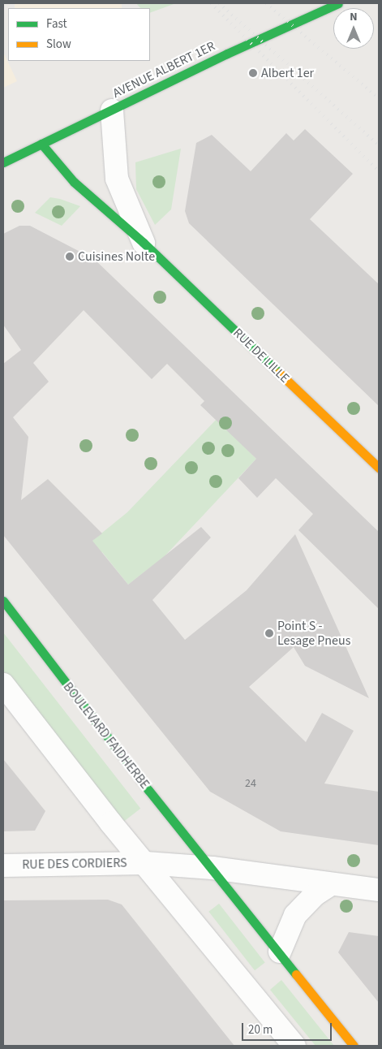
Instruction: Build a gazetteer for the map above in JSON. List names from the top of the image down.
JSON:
{
  "streets": {
    "street": [
      "AVENUE ALBERT 1ER",
      "RUE DE LILLE",
      "BOULEVARD FAIDHERBE",
      "RUE DES CORDIERS"
    ]
  },
  "crossings": [
    ["AVENUE ALBERT 1ER", "RUE DE LILLE"]
  ],
  "places": ["Albert 1er", "Cuisines Nolte", "Point S - Lesage Pneus"],
  "house_numbers": ["24"],
  "legend": ["Fast", "Slow"],
  "scale_bar": "20 m",
  "north": "top"
}
